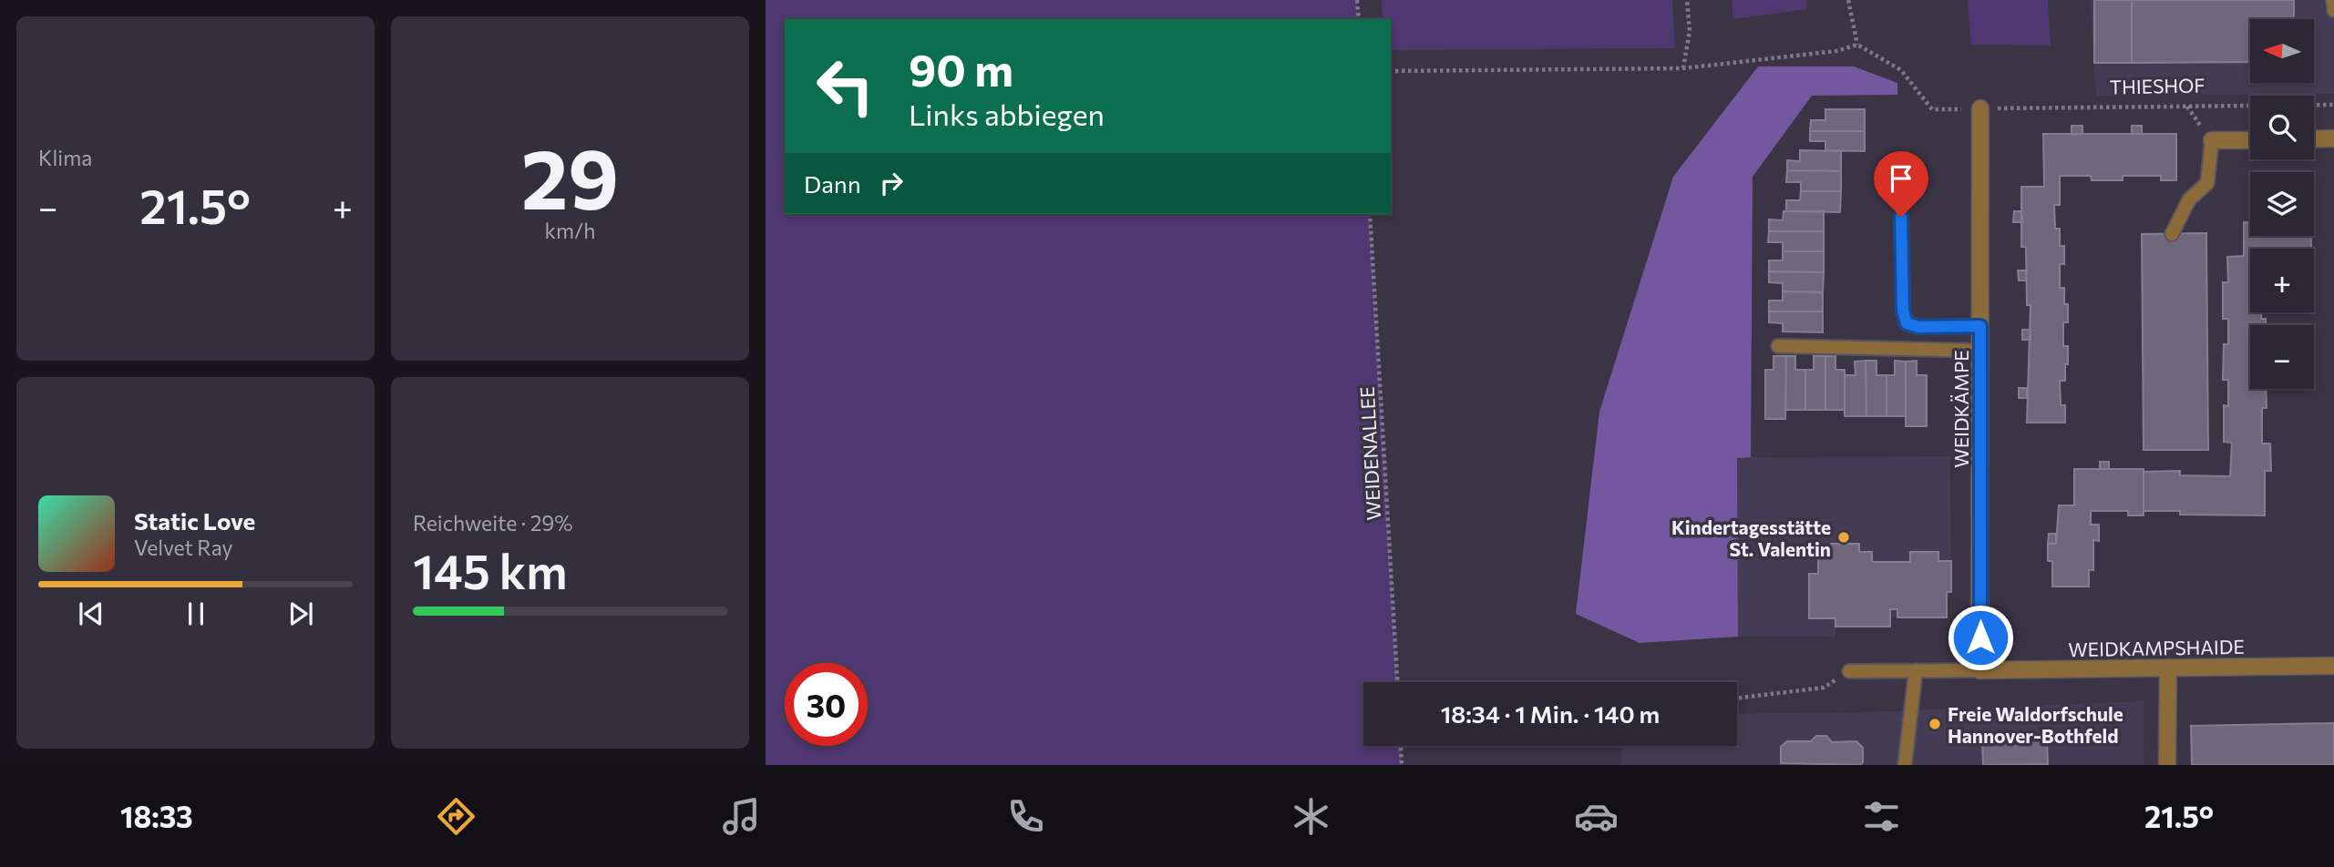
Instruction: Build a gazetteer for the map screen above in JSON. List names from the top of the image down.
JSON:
{
  "streets": {
    "street": ["WEIDKÄMPE", "WEIDKAMPSHAIDE"],
    "path": ["THIESHOF", "WEIDENALLEE"]
  },
  "crossings": [
    ["THIESHOF", "WEIDKÄMPE"],
    ["WEIDKÄMPE", "WEIDKAMPSHAIDE"]
  ],
  "places": ["Kindertagesstätte St. Valentin", "Freie Waldorfschule Hannover-Bothfeld"],
  "north": "left",
  "page": {
    "tile": [
      "Klima",
      ["29", "km/h"],
      ["Reichweite · 29%", "145 km"]
    ],
    "map_buttons": ["+", "−"],
    "turn": ["90 m", "Links abbiegen"],
    "then": "Dann",
    "heat": ["−", "21.5°", "+"],
    "song": ["Static Love", "Velvet Ray"],
    "limit": "30",
    "trip": "18:34 · 1 Min. · 140 m",
    "tabs": ["18:33", "21.5°"]
  }
}
